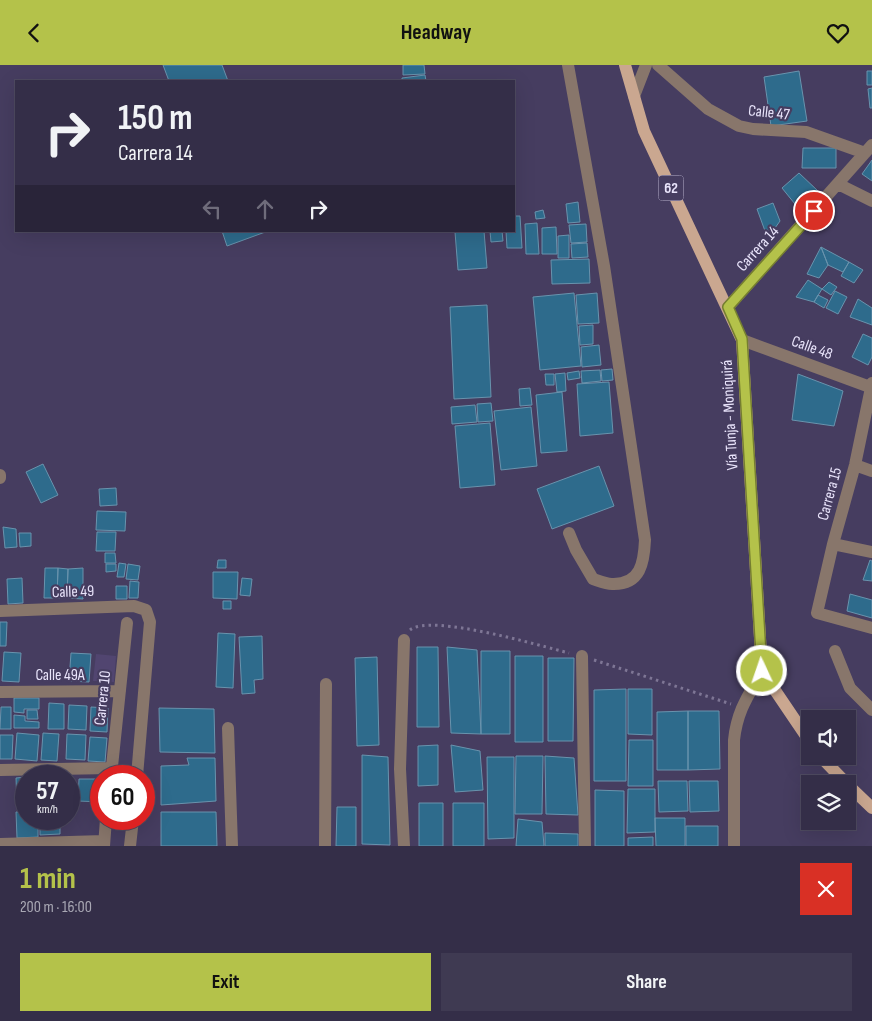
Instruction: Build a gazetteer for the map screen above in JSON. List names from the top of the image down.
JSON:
{
  "streets": {
    "main road": ["62", "Vía Tunja - Moniquirá"],
    "street": [
      "Calle 47",
      "Carrera 14",
      "Calle 48",
      "Carrera 15",
      "Calle 49",
      "Calle 49A",
      "Carrera 10"
    ]
  },
  "crossings": [
    ["Calle 47", "Carrera 14"],
    ["Carrera 14", "Vía Tunja - Moniquirá"],
    ["Calle 48", "Vía Tunja - Moniquirá"],
    ["Calle 48", "Carrera 15"],
    ["Calle 49A", "Carrera 10"]
  ],
  "page": {
    "header": "Headway",
    "turn": ["150 m", "Carrera 14"],
    "speed": "57 km/h",
    "limit": "60",
    "heading": ["1 min", "200 m · 16:00"],
    "buttons": ["Exit", "Share"]
  }
}
